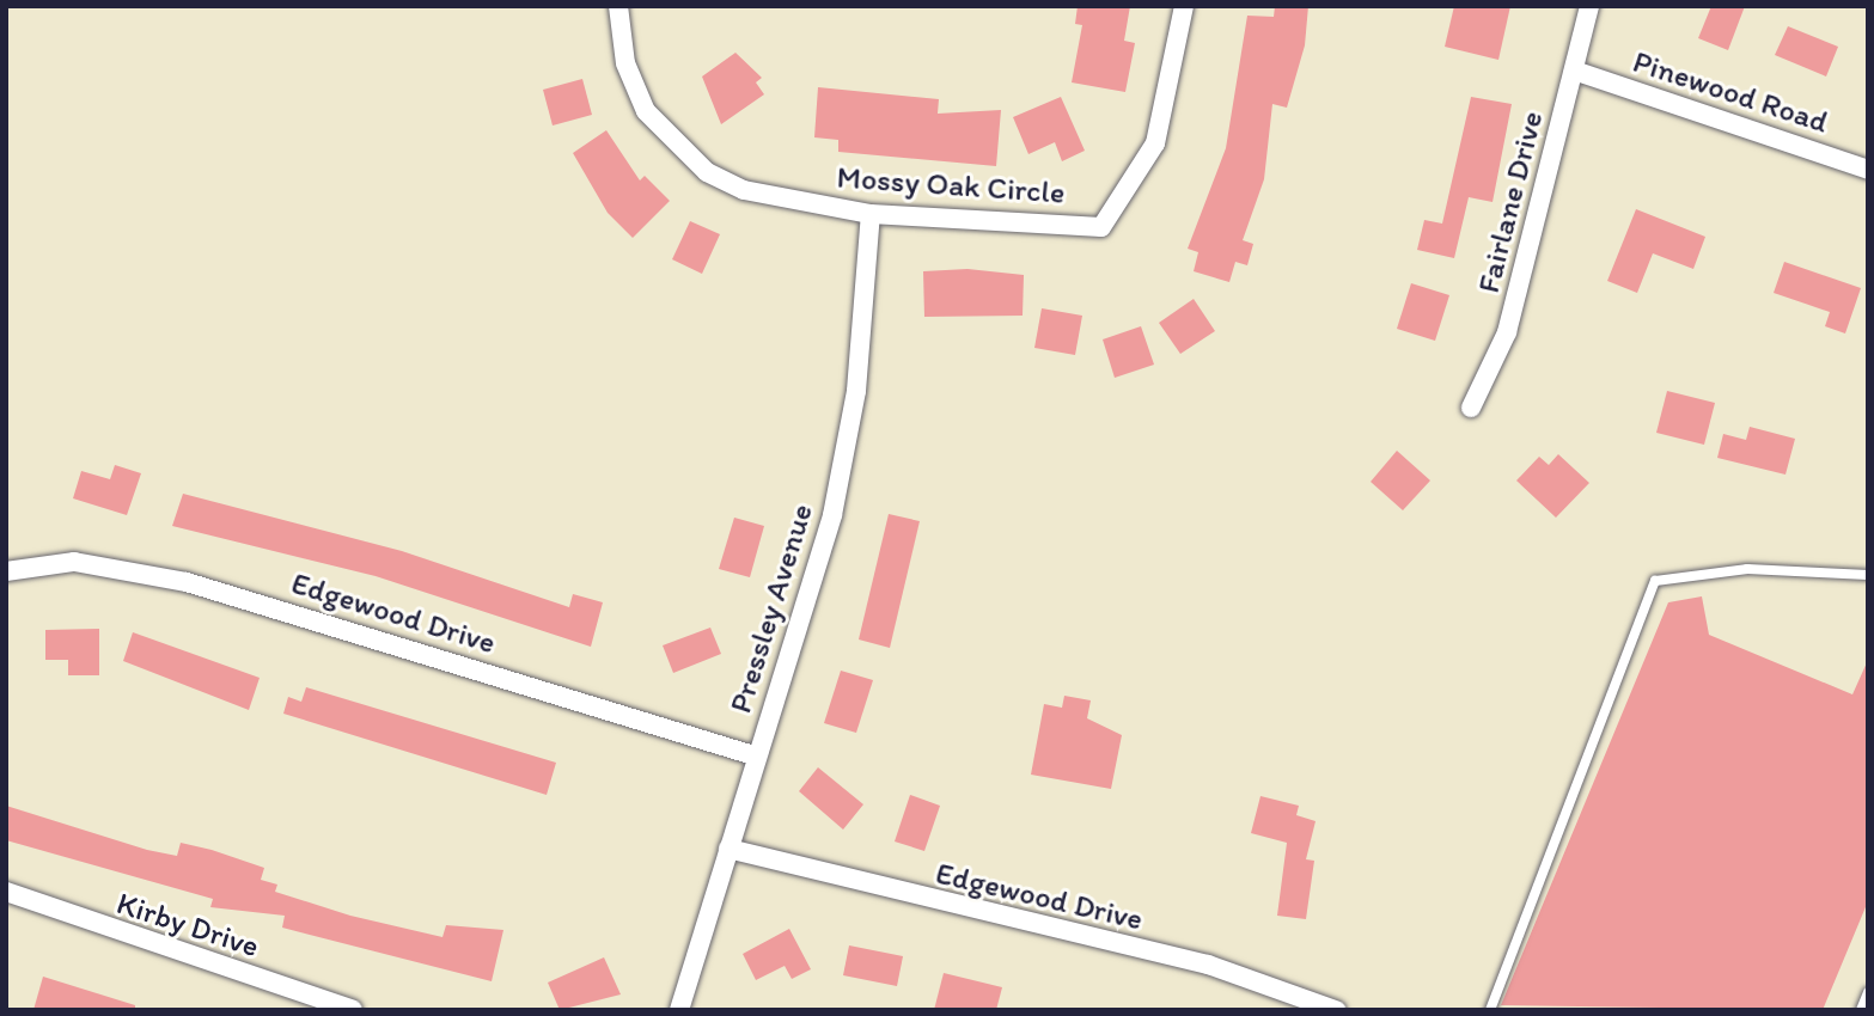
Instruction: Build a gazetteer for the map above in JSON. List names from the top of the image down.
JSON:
{
  "streets": {
    "street": [
      "Pinewood Road",
      "Mossy Oak Circle",
      "Fairlane Drive",
      "Pressley Avenue",
      "Edgewood Drive",
      "Kirby Drive"
    ]
  },
  "crossings": [
    ["Pinewood Road", "Fairlane Drive"],
    ["Mossy Oak Circle", "Pressley Avenue"],
    ["Pressley Avenue", "Edgewood Drive"]
  ]
}
